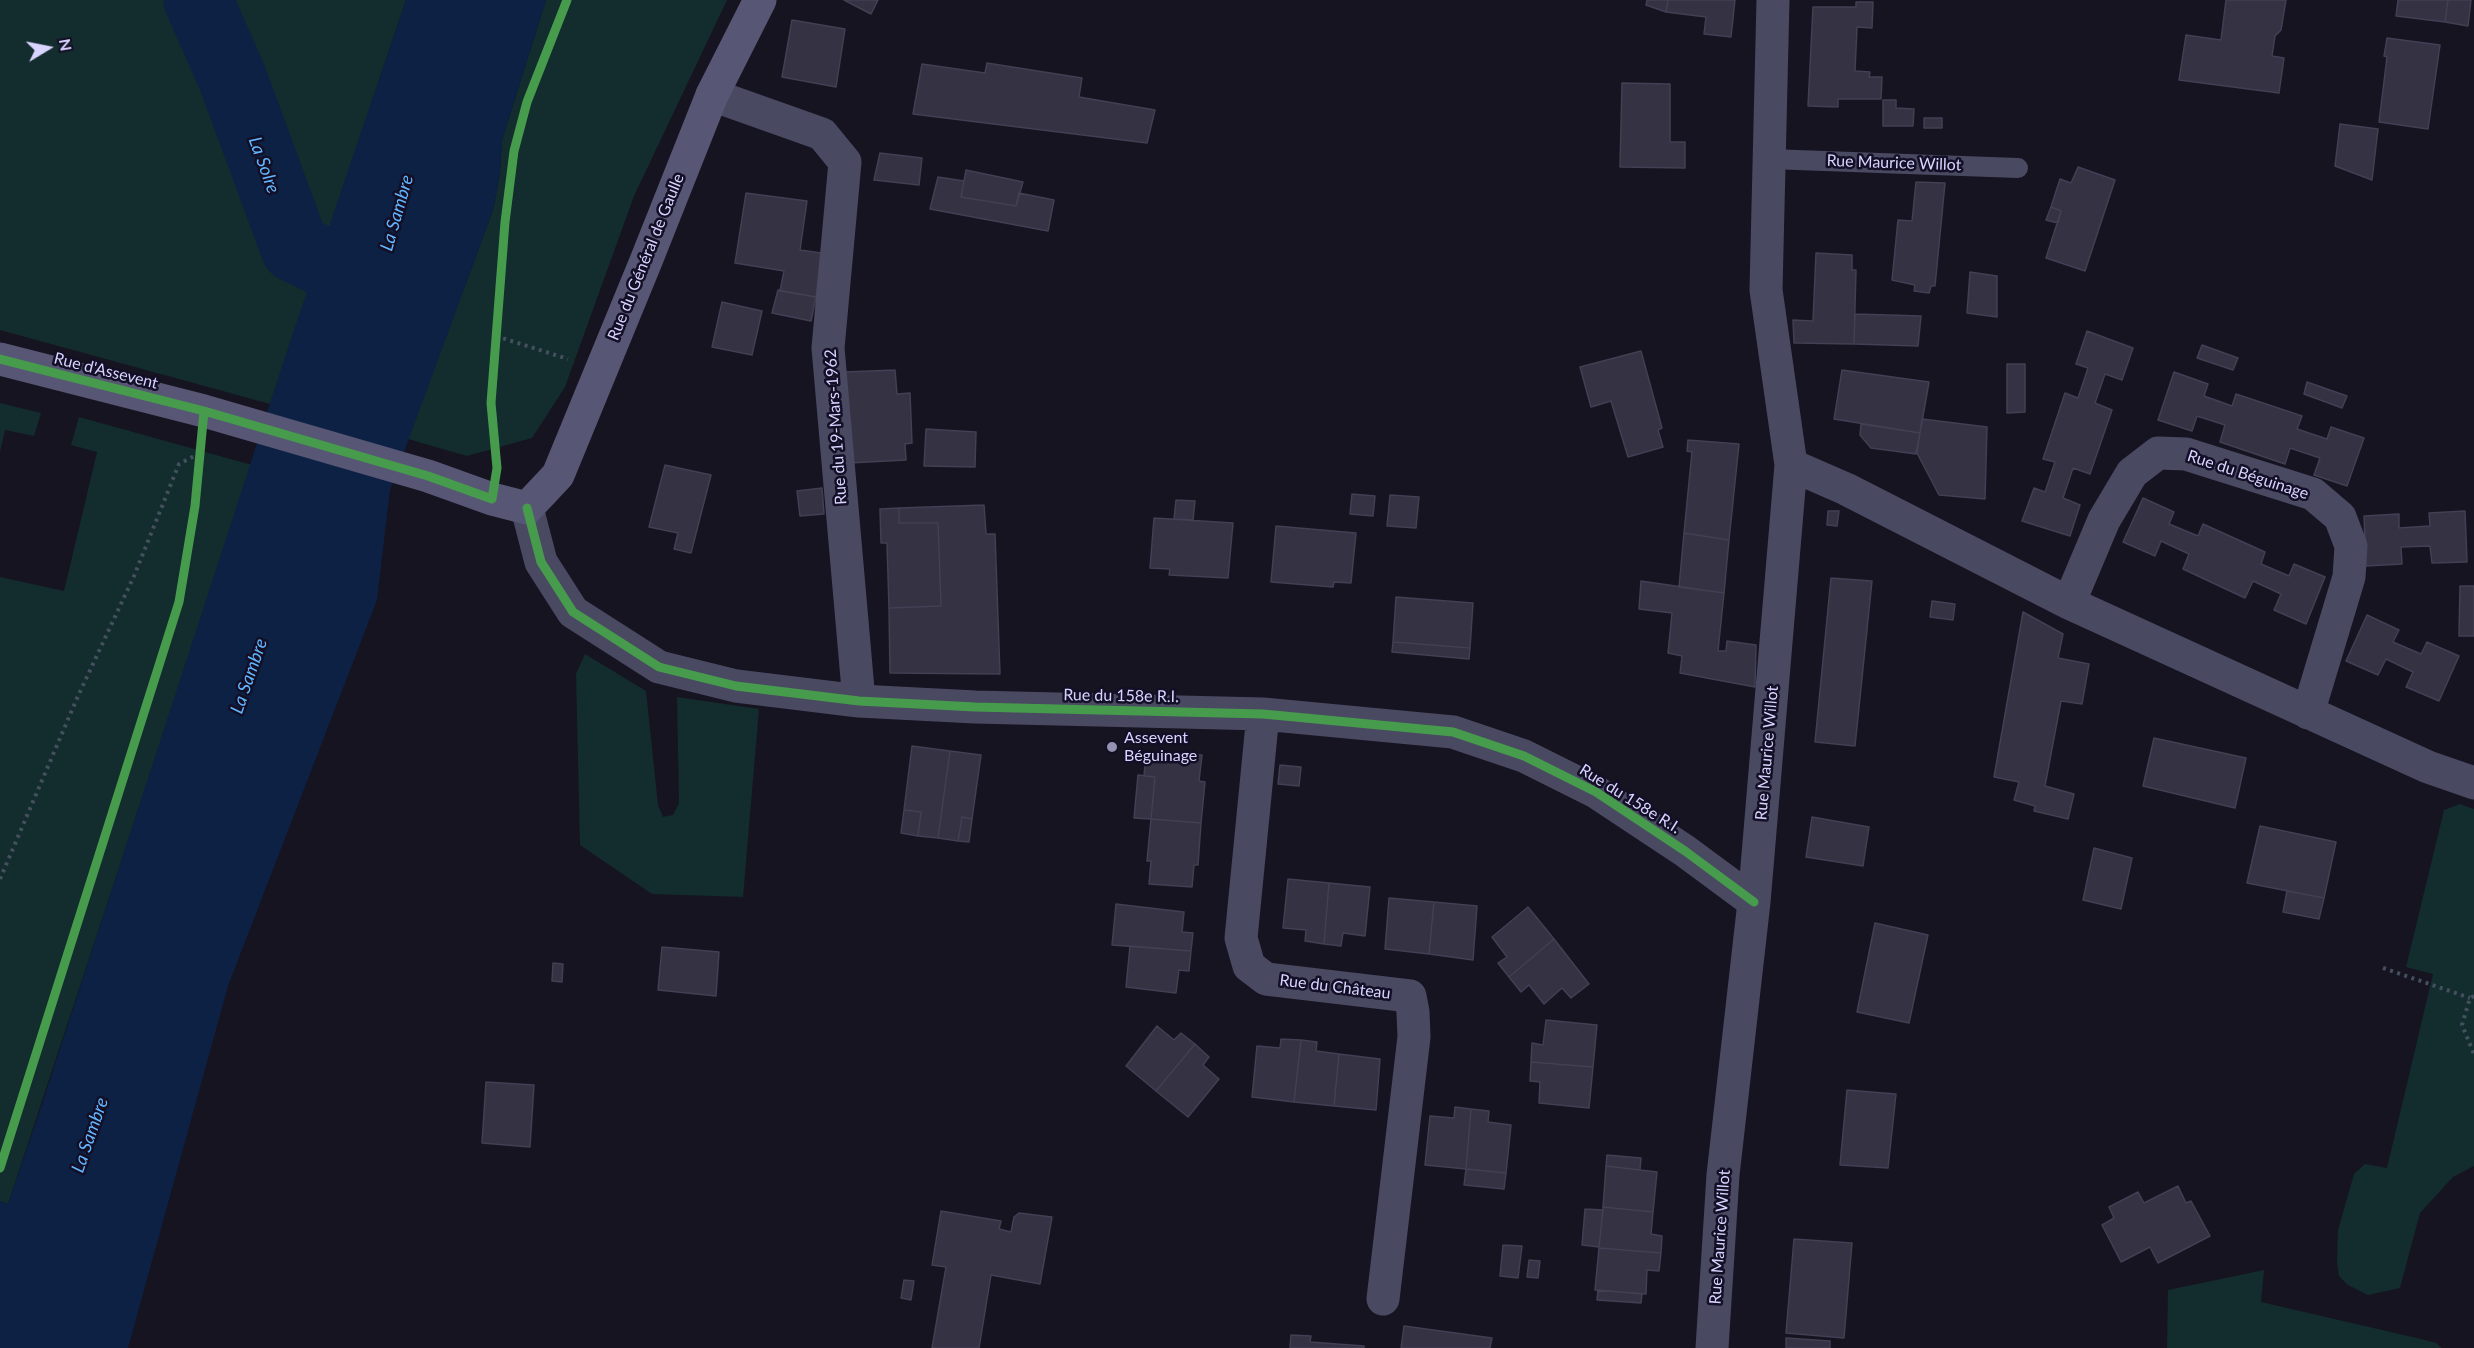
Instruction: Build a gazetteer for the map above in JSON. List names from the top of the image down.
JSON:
{
  "streets": {
    "street": [
      "Rue Maurice Willot",
      "Rue du Général de Gaulle",
      "Rue d'Assevent",
      "Rue du 19-Mars-1962",
      "Rue du Béguinage",
      "Rue du 158e R.I.",
      "Rue du Château"
    ]
  },
  "crossings": [
    ["Rue Maurice Willot", "Rue du 158e R.I."],
    ["Rue du Général de Gaulle", "Rue d'Assevent"],
    ["Rue du Général de Gaulle", "Rue du 19-Mars-1962"],
    ["Rue du Général de Gaulle", "Rue du 158e R.I."],
    ["Rue d'Assevent", "Rue du 158e R.I."],
    ["Rue du 19-Mars-1962", "Rue du 158e R.I."],
    ["Rue du 158e R.I.", "Rue du Château"]
  ],
  "water": ["La Solre", "La Sambre"],
  "places": ["Assevent Béguinage"],
  "north": "right"
}
